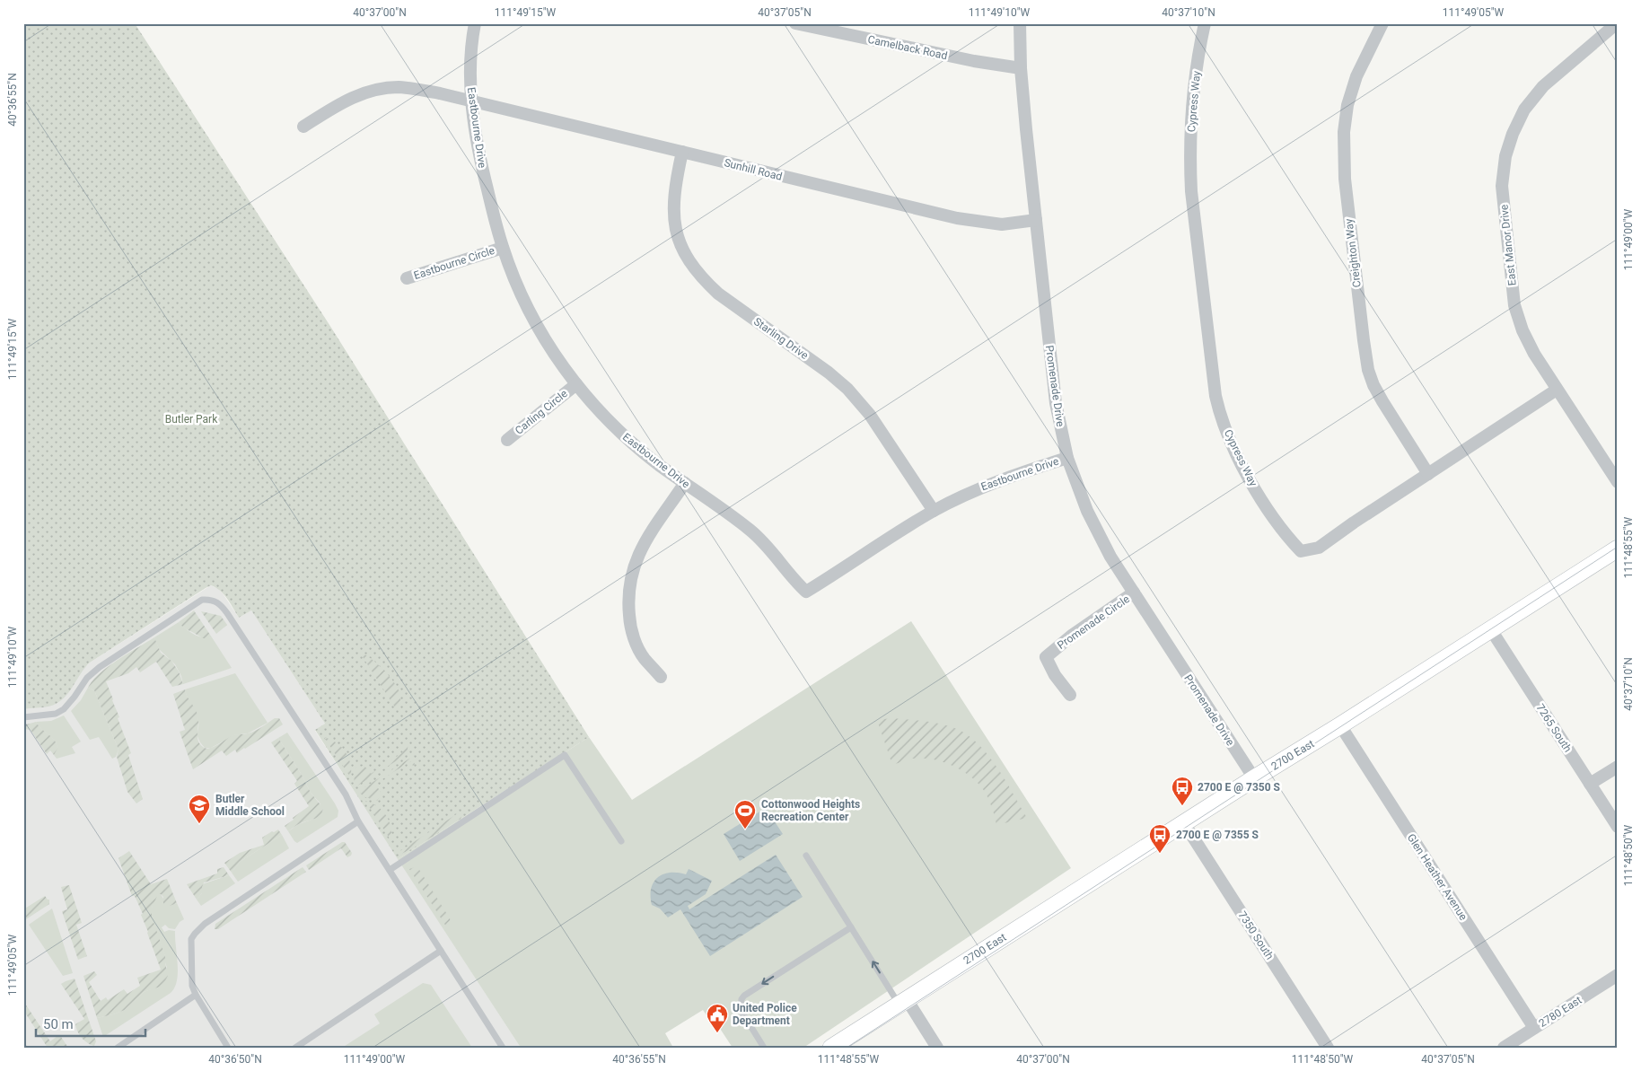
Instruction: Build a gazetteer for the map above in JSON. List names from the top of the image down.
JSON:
{
  "streets": {
    "street": [
      "Camelback Road",
      "Cypress Way",
      "Eastbourne Drive",
      "Sunhill Road",
      "East Manor Drive",
      "Creighton Way",
      "Eastbourne Circle",
      "Starling Drive",
      "Promenade Drive",
      "Carling Circle",
      "Promenade Circle",
      "7265 South",
      "2700 East",
      "Glen Heather Avenue",
      "7350 South",
      "2780 East"
    ]
  },
  "crossings": [
    ["Camelback Road", "Promenade Drive"],
    ["Cypress Way", "East Manor Drive"],
    ["Cypress Way", "Creighton Way"],
    ["Eastbourne Drive", "Sunhill Road"],
    ["Eastbourne Drive", "Eastbourne Circle"],
    ["Eastbourne Drive", "Starling Drive"],
    ["Eastbourne Drive", "Promenade Drive"],
    ["Eastbourne Drive", "Carling Circle"],
    ["Sunhill Road", "Starling Drive"],
    ["Sunhill Road", "Promenade Drive"],
    ["Promenade Drive", "Promenade Circle"],
    ["Promenade Drive", "2700 East"],
    ["7265 South", "2700 East"],
    ["2700 East", "Glen Heather Avenue"],
    ["2700 East", "7350 South"],
    ["Glen Heather Avenue", "2780 East"]
  ],
  "parks": ["Butler Park"],
  "places": {
    "bus stop": ["2700 E @ 7350 S", "2700 E @ 7355 S"],
    "school or university": ["Butler Middle School"],
    "sports": ["Cottonwood Heights Recreation Center"],
    "public building": ["United Police Department"]
  },
  "scale_bar": "50 m",
  "coordinates": [
    "40°37'00\"N",
    "111°49'15\"W",
    "40°37'05\"N",
    "111°49'10\"W",
    "40°37'10\"N",
    "111°49'05\"W",
    "40°36'55\"N",
    "111°49'00\"W",
    "111°48'55\"W",
    "111°48'50\"W",
    "40°36'50\"N"
  ]
}
